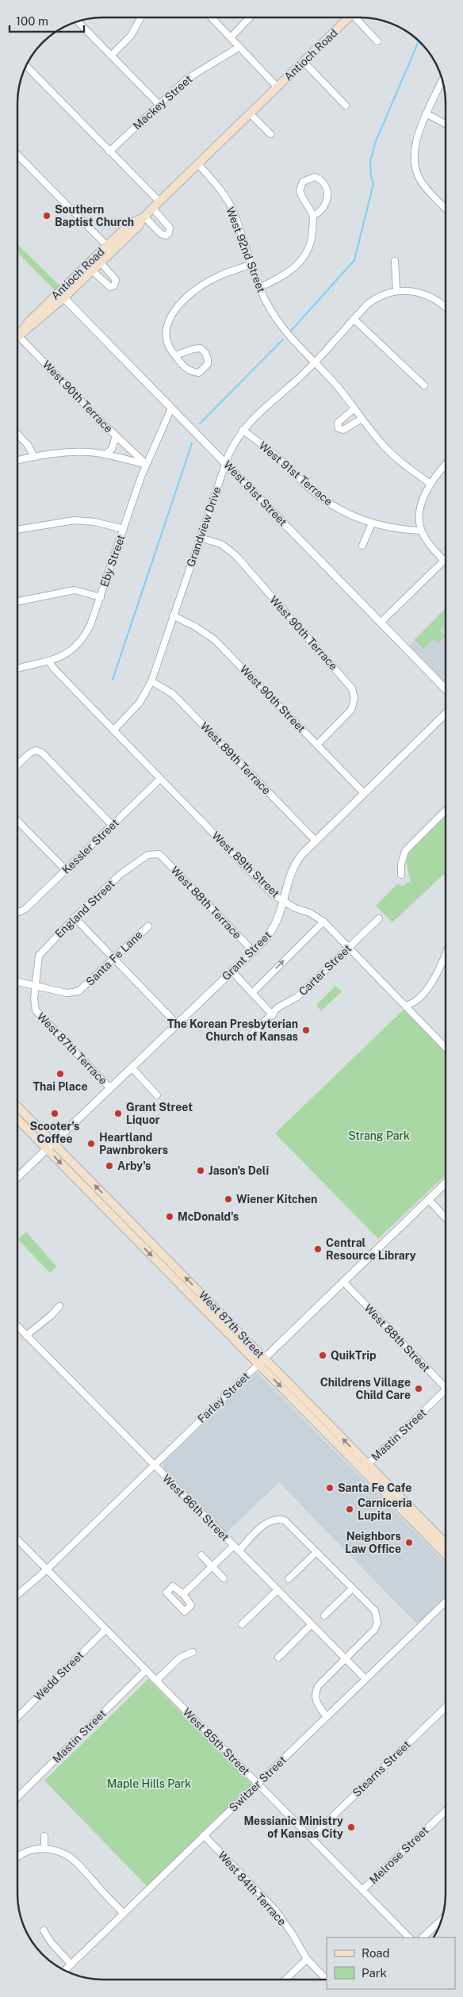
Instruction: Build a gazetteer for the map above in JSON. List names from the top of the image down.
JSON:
{
  "streets": {
    "main road": ["Antioch Road", "West 87th Street"],
    "street": [
      "Mackey Street",
      "West 92nd Street",
      "West 90th Terrace",
      "West 91st Terrace",
      "West 91st Street",
      "Grandview Drive",
      "Eby Street",
      "West 90th Street",
      "West 89th Terrace",
      "Kessler Street",
      "West 89th Street",
      "West 88th Terrace",
      "England Street",
      "Grant Street",
      "Santa Fe Lane",
      "Carter Street",
      "West 87th Terrace",
      "West 88th Street",
      "Farley Street",
      "Mastin Street",
      "West 86th Street",
      "Wedd Street",
      "West 85th Street",
      "Stearns Street",
      "Switzer Street",
      "Melrose Street",
      "West 84th Terrace"
    ]
  },
  "crossings": [
    ["Antioch Road", "West 92nd Street"],
    ["Antioch Road", "West 90th Terrace"],
    ["Antioch Road", "West 91st Street"],
    ["West 92nd Street", "Grandview Drive"],
    ["West 90th Terrace", "Grandview Drive"],
    ["West 90th Terrace", "Eby Street"],
    ["West 90th Terrace", "West 90th Street"],
    ["West 91st Terrace", "Grandview Drive"],
    ["West 91st Street", "Grandview Drive"],
    ["West 91st Street", "Eby Street"],
    ["Grandview Drive", "West 90th Street"],
    ["Grandview Drive", "West 89th Terrace"],
    ["Grandview Drive", "West 89th Street"],
    ["Eby Street", "West 89th Street"],
    ["West 90th Street", "Grant Street"],
    ["West 89th Terrace", "Grant Street"],
    ["Kessler Street", "West 89th Street"],
    ["West 89th Street", "Grant Street"],
    ["West 89th Street", "Carter Street"],
    ["West 88th Terrace", "England Street"],
    ["West 88th Terrace", "Grant Street"],
    ["England Street", "Santa Fe Lane"],
    ["England Street", "West 87th Terrace"],
    ["Grant Street", "West 87th Terrace"],
    ["Grant Street", "West 87th Street"],
    ["Santa Fe Lane", "West 87th Terrace"],
    ["West 87th Street", "Farley Street"],
    ["West 87th Street", "Mastin Street"],
    ["West 88th Street", "Farley Street"],
    ["Farley Street", "West 86th Street"],
    ["Farley Street", "West 85th Street"],
    ["Mastin Street", "West 85th Street"],
    ["West 86th Street", "Switzer Street"],
    ["Wedd Street", "West 85th Street"],
    ["West 85th Street", "Stearns Street"],
    ["West 85th Street", "Switzer Street"],
    ["West 85th Street", "Melrose Street"],
    ["Switzer Street", "West 84th Terrace"]
  ],
  "parks": ["Strang Park", "Maple Hills Park"],
  "places": [
    "Southern Baptist Church",
    "The Korean Presbyterian Church of Kansas",
    "Thai Place",
    "Scooter's Coffee",
    "Grant Street Liquor",
    "Heartland Pawnbrokers",
    "Arby's",
    "Jason's Deli",
    "Wiener Kitchen",
    "McDonald's",
    "Central Resource Library",
    "QuikTrip",
    "Childrens Village Child Care",
    "Santa Fe Cafe",
    "Carniceria Lupita",
    "Neighbors Law Office",
    "Messianic Ministry of Kansas City"
  ],
  "legend": ["Road", "Park"],
  "scale_bar": "100 m"
}
